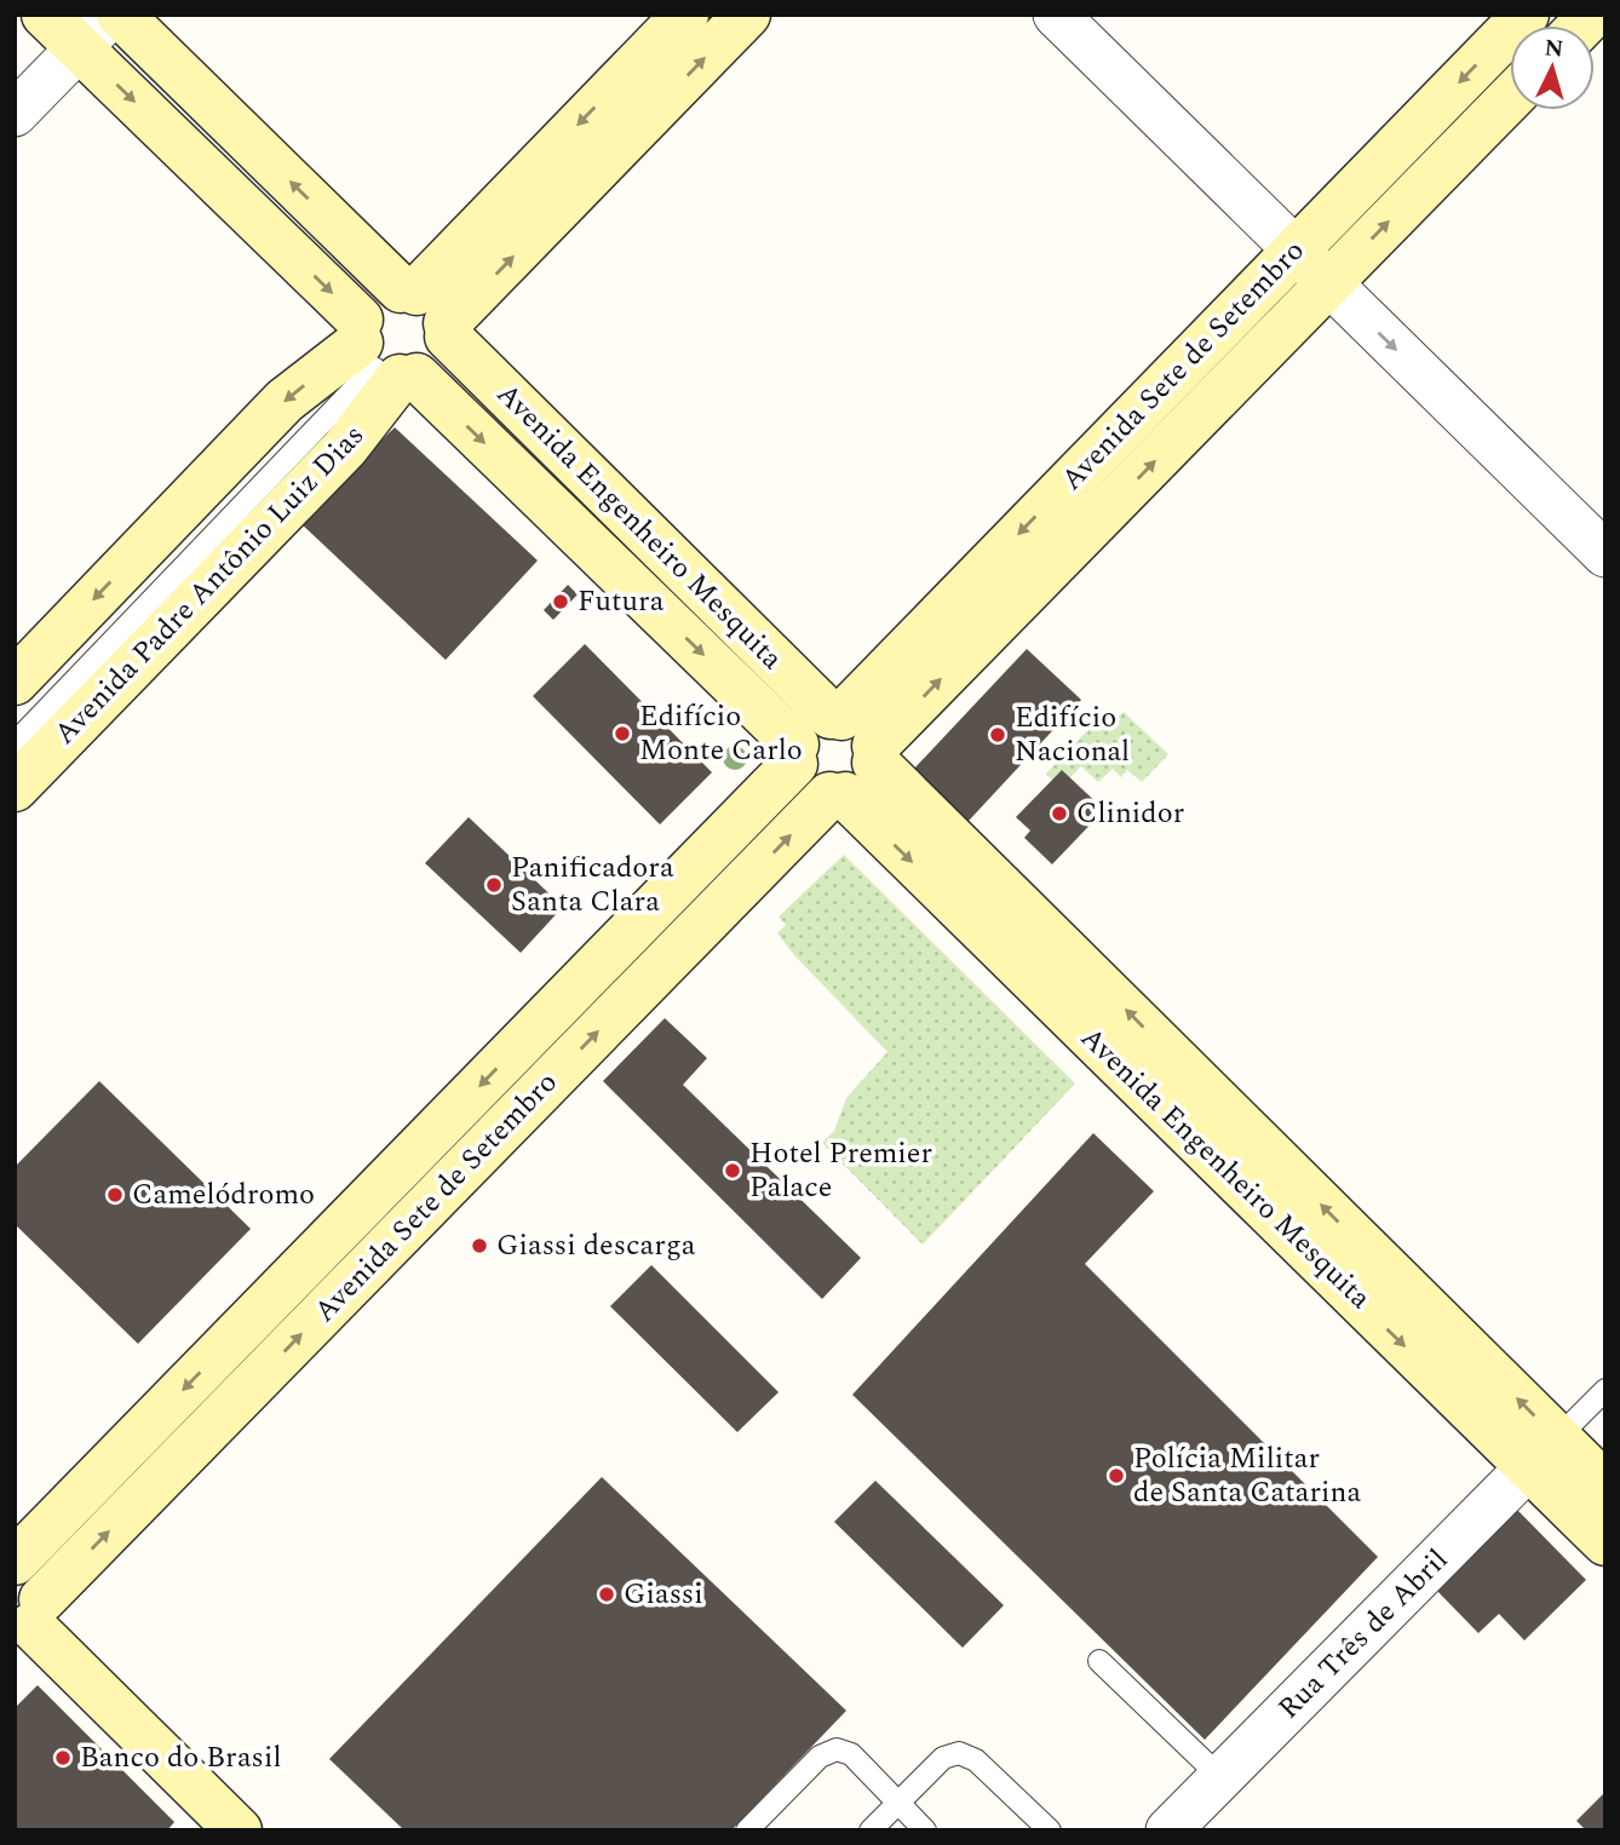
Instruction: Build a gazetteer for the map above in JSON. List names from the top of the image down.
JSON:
{
  "streets": {
    "main road": ["Avenida Sete de Setembro", "Avenida Engenheiro Mesquita", "Avenida Padre Antônio Luiz Dias"],
    "street": ["Rua Três de Abril"]
  },
  "crossings": [
    ["Avenida Sete de Setembro", "Avenida Engenheiro Mesquita"],
    ["Avenida Engenheiro Mesquita", "Avenida Padre Antônio Luiz Dias"],
    ["Avenida Engenheiro Mesquita", "Rua Três de Abril"]
  ],
  "places": [
    "Futura",
    "Edifício Monte Carlo",
    "Edifício Nacional",
    "Clinidor",
    "Panificadora Santa Clara",
    "Hotel Premier Palace",
    "Camelódromo",
    "Giassi descarga",
    "Polícia Militar de Santa Catarina",
    "Giassi",
    "Banco do Brasil"
  ],
  "north": "top"
}
